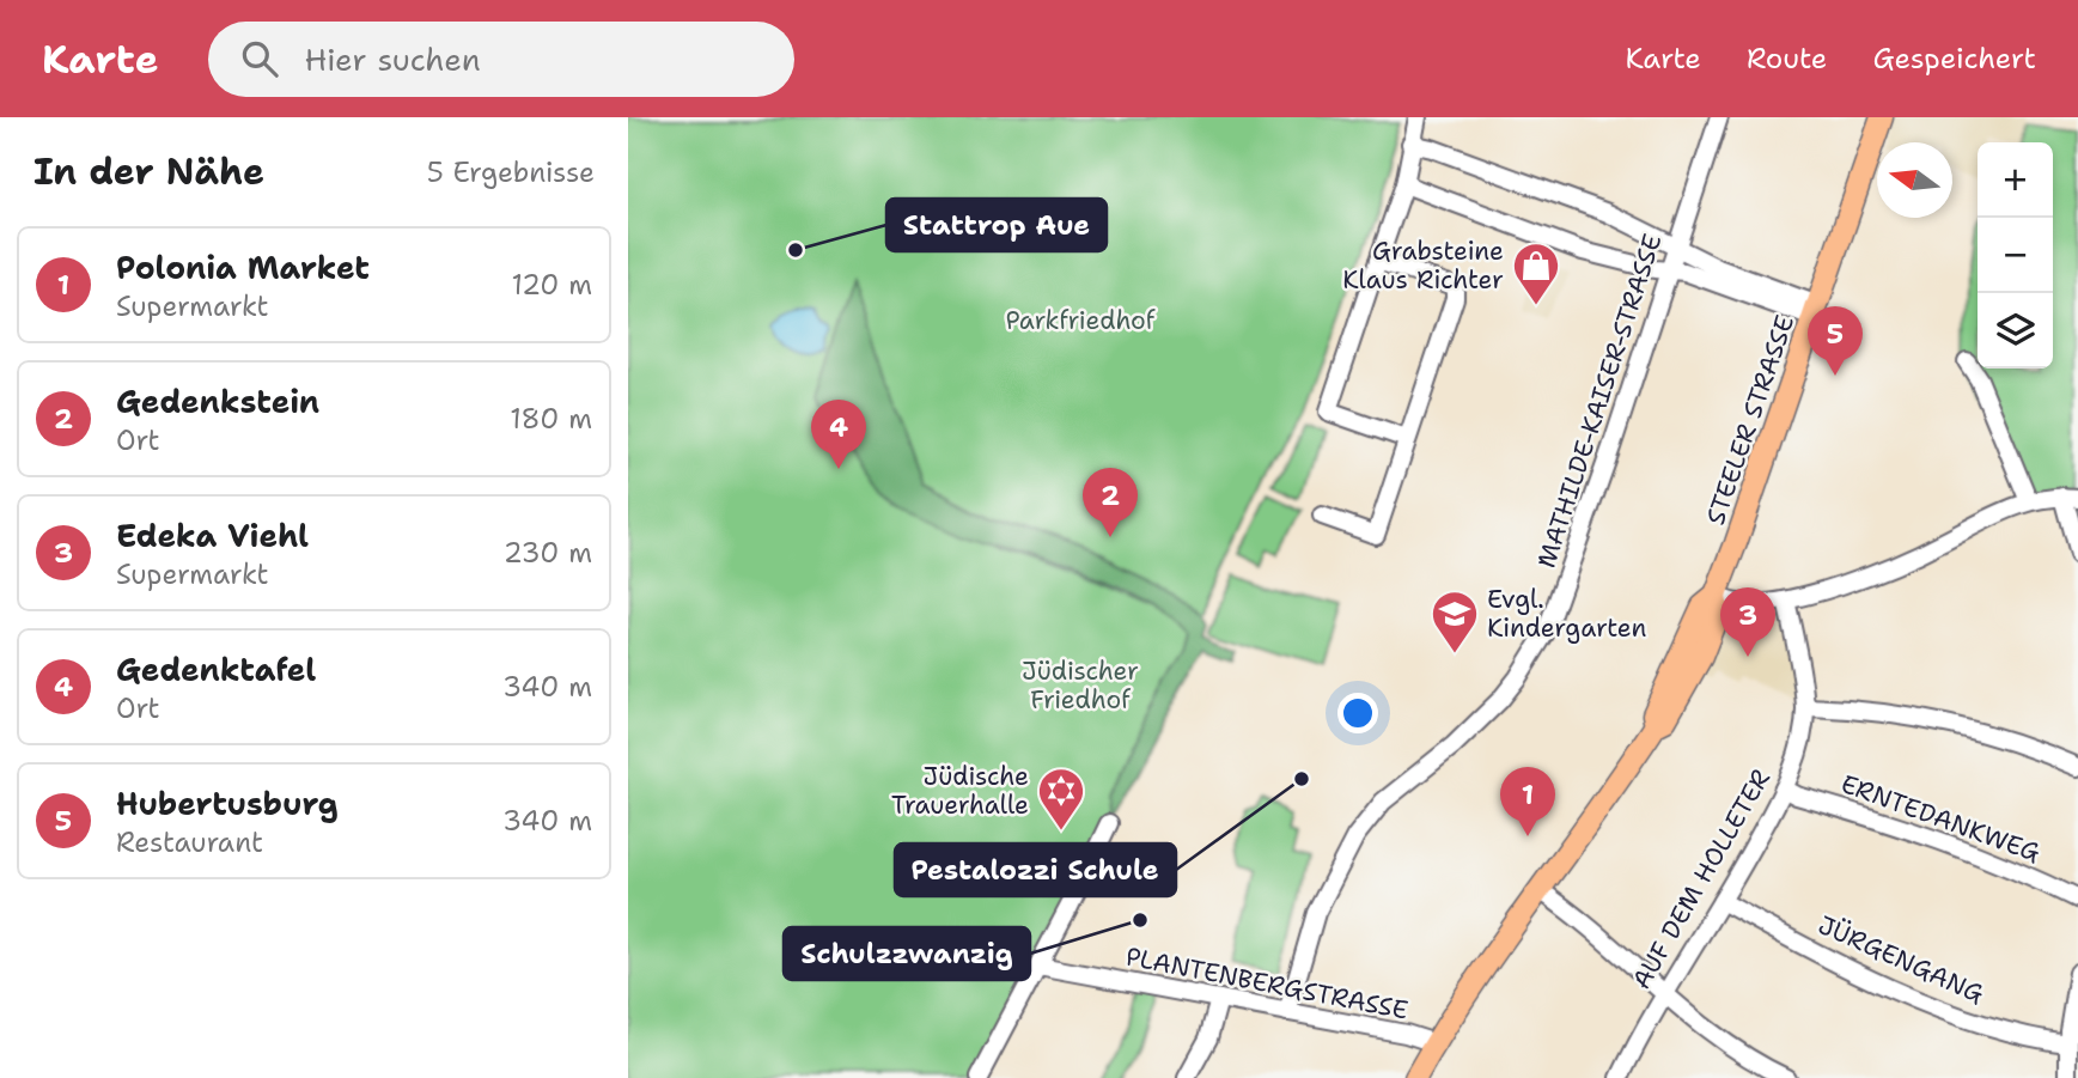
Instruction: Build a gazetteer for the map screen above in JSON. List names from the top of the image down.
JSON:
{
  "streets": {
    "main road": ["STEELER STRASSE"],
    "street": [
      "MATHILDE-KAISER-STRASSE",
      "ERNTEDANKWEG",
      "AUF DEM HOLLETER",
      "JÜRGENGANG",
      "PLANTENBERGSTRASSE"
    ]
  },
  "crossings": [
    ["MATHILDE-KAISER-STRASSE", "PLANTENBERGSTRASSE"],
    ["STEELER STRASSE", "PLANTENBERGSTRASSE"],
    ["ERNTEDANKWEG", "AUF DEM HOLLETER"],
    ["AUF DEM HOLLETER", "JÜRGENGANG"]
  ],
  "parks": ["Parkfriedhof", "Jüdischer Friedhof"],
  "places": {
    "other": ["Stattrop Aue", "Pestalozzi Schule", "Schulzzwanzig"],
    "shop": ["Grabsteine Klaus Richter"],
    "school or university": ["Evgl. Kindergarten"],
    "synagogue": ["Jüdische Trauerhalle"]
  },
  "north": "left",
  "page": {
    "header": "Karte",
    "search": "Hier suchen",
    "nav": ["Karte", "Route", "Gespeichert"],
    "heading": ["In der Nähe", "5 Ergebnisse"],
    "map_buttons": ["+", "−"],
    "list": [
      {
        "mark": "1",
        "name": "Polonia Market",
        "note": "Supermarkt",
        "value": "120 m"
      },
      {
        "mark": "2",
        "name": "Gedenkstein",
        "note": "Ort",
        "value": "180 m"
      },
      {
        "mark": "3",
        "name": "Edeka Viehl",
        "note": "Supermarkt",
        "value": "230 m"
      },
      {
        "mark": "4",
        "name": "Gedenktafel",
        "note": "Ort",
        "value": "340 m"
      },
      {
        "mark": "5",
        "name": "Hubertusburg",
        "note": "Restaurant",
        "value": "340 m"
      }
    ],
    "pins": [
      "5",
      "4",
      "2",
      "3",
      "1"
    ]
  }
}
